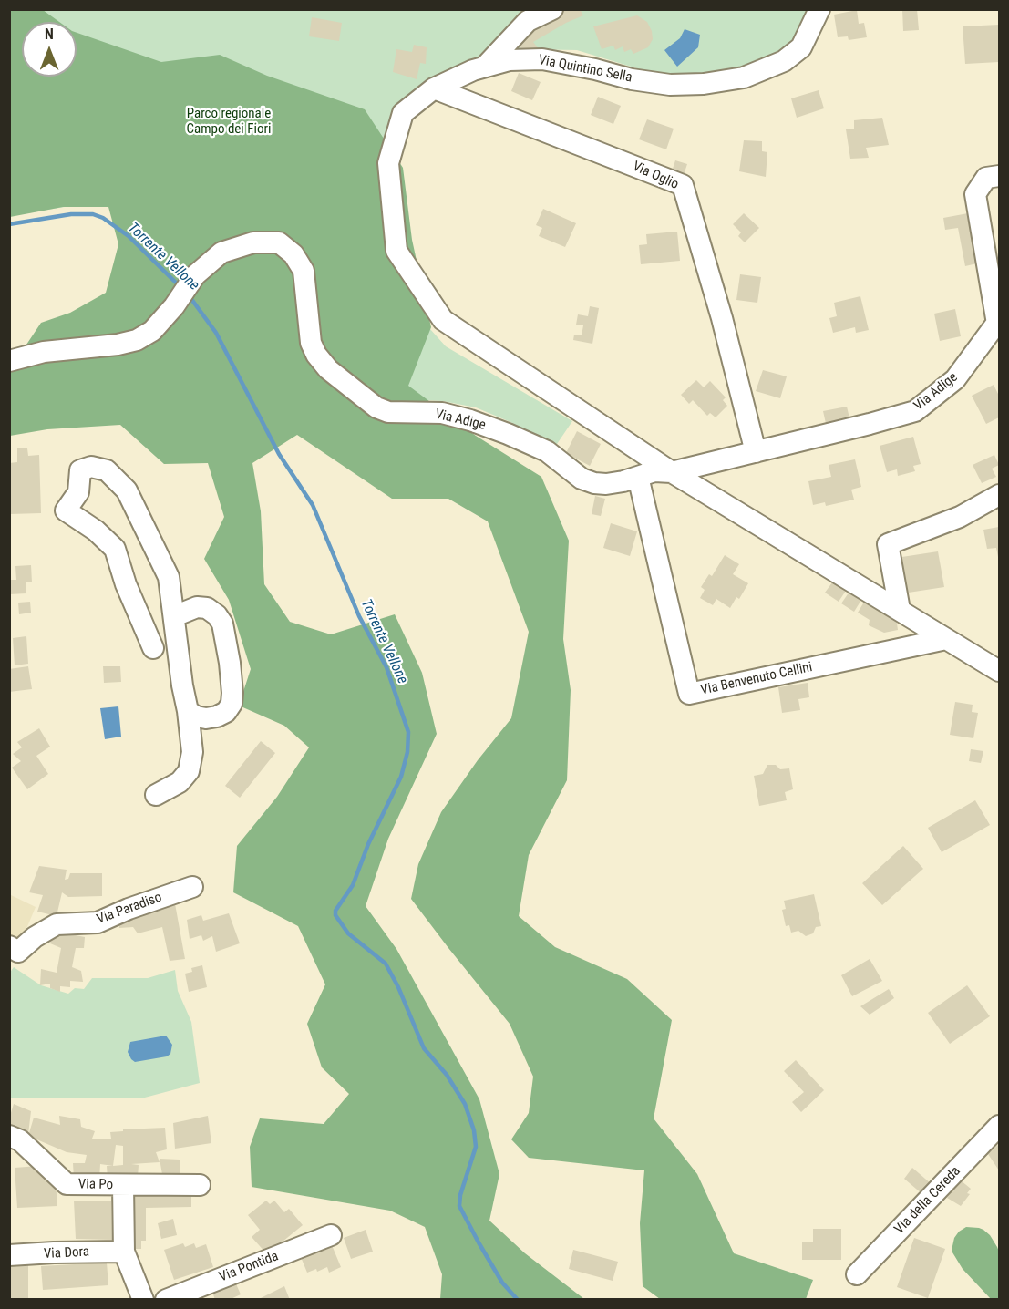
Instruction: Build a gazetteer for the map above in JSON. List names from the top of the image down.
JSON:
{
  "streets": {
    "street": [
      "Via Quintino Sella",
      "Via Oglio",
      "Via Adige",
      "Via Benvenuto Cellini",
      "Via Paradiso",
      "Via Po",
      "Via della Cereda",
      "Via Dora",
      "Via Pontida"
    ]
  },
  "crossings": [
    ["Via Quintino Sella", "Via Oglio"],
    ["Via Quintino Sella", "Via Adige"],
    ["Via Oglio", "Via Adige"],
    ["Via Adige", "Via Benvenuto Cellini"]
  ],
  "water": ["Torrente Vellone"],
  "parks": ["Parco regionale Campo dei Fiori"],
  "north": "top"
}
